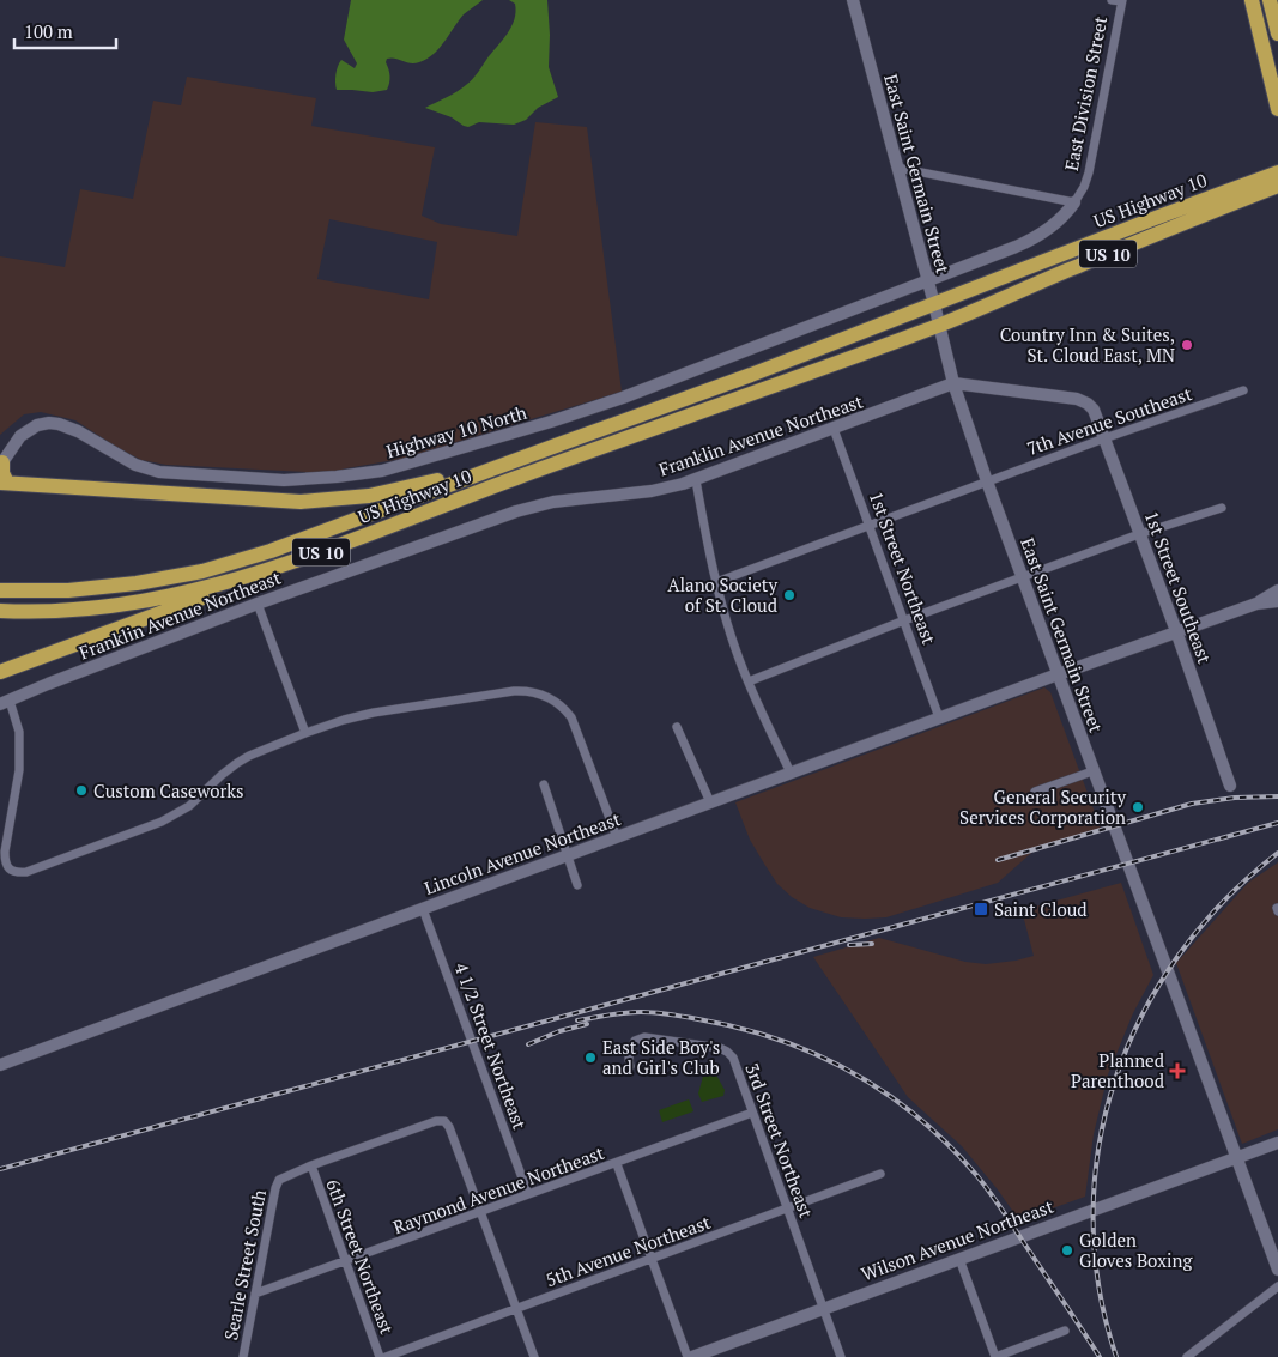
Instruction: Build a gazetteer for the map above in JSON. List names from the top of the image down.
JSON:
{
  "streets": {
    "highway": ["US Highway 10", "US 10"],
    "street": [
      "East Division Street",
      "East Saint Germain Street",
      "7th Avenue Southeast",
      "Highway 10 North",
      "Franklin Avenue Northeast",
      "1st Street Northeast",
      "1st Street Southeast",
      "Lincoln Avenue Northeast",
      "4 1/2 Street Northeast",
      "3rd Street Northeast",
      "Raymond Avenue Northeast",
      "Wilson Avenue Northeast",
      "5th Avenue Northeast",
      "6th Street Northeast",
      "Searle Street South"
    ]
  },
  "crossings": [
    ["East Division Street", "East Saint Germain Street"],
    ["East Division Street", "Highway 10 North"],
    ["East Saint Germain Street", "US Highway 10"],
    ["East Saint Germain Street", "US 10"],
    ["East Saint Germain Street", "7th Avenue Southeast"],
    ["East Saint Germain Street", "Highway 10 North"],
    ["East Saint Germain Street", "Franklin Avenue Northeast"],
    ["East Saint Germain Street", "1st Street Southeast"],
    ["East Saint Germain Street", "Lincoln Avenue Northeast"],
    ["East Saint Germain Street", "Wilson Avenue Northeast"],
    ["US Highway 10", "US 10"],
    ["7th Avenue Southeast", "1st Street Northeast"],
    ["7th Avenue Southeast", "1st Street Southeast"],
    ["Franklin Avenue Northeast", "1st Street Northeast"],
    ["Franklin Avenue Northeast", "1st Street Southeast"],
    ["1st Street Northeast", "Lincoln Avenue Northeast"],
    ["1st Street Southeast", "Lincoln Avenue Northeast"],
    ["Lincoln Avenue Northeast", "4 1/2 Street Northeast"],
    ["4 1/2 Street Northeast", "Raymond Avenue Northeast"],
    ["3rd Street Northeast", "Raymond Avenue Northeast"],
    ["3rd Street Northeast", "Wilson Avenue Northeast"],
    ["3rd Street Northeast", "5th Avenue Northeast"],
    ["Raymond Avenue Northeast", "6th Street Northeast"],
    ["Raymond Avenue Northeast", "Searle Street South"],
    ["6th Street Northeast", "Searle Street South"]
  ],
  "places": {
    "other": [
      "Country Inn & Suites, St. Cloud East, MN",
      "Alano Society of St. Cloud",
      "Custom Caseworks",
      "General Security Services Corporation",
      "East Side Boy's and Girl's Club",
      "Golden Gloves Boxing"
    ],
    "transit": ["Saint Cloud"],
    "health": ["Planned Parenthood"]
  },
  "scale_bar": "100 m"
}
